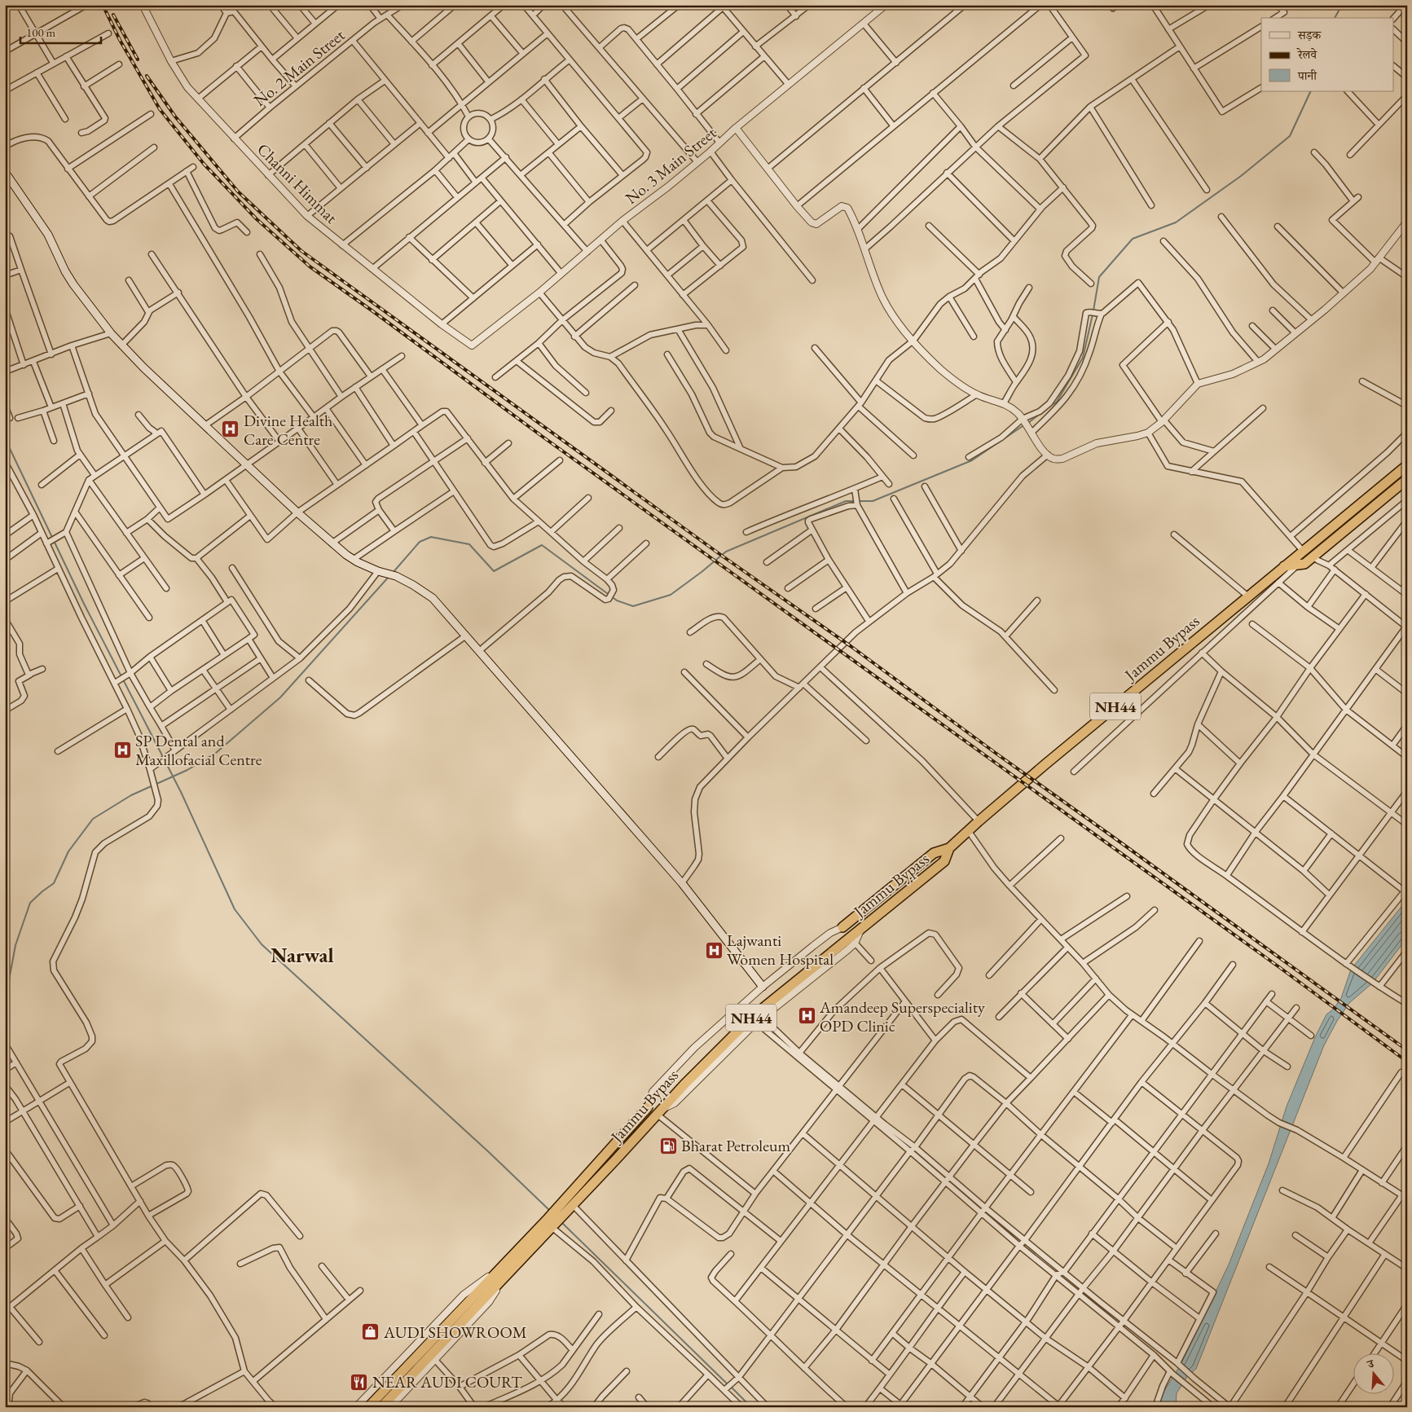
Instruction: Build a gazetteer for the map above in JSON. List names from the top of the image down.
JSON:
{
  "streets": {
    "highway": ["Jammu Bypass", "NH44"],
    "street": ["No. 2 Main Street", "No. 3 Main Street", "Channi Himmat"]
  },
  "crossings": [
    ["No. 2 Main Street", "Channi Himmat"],
    ["No. 3 Main Street", "Channi Himmat"]
  ],
  "districts": ["Narwal"],
  "places": {
    "hospital": [
      "Divine Health Care Centre",
      "SP Dental and Maxillofacial Centre",
      "Lajwanti Women Hospital",
      "Amandeep Superspeciality OPD Clinic"
    ],
    "fuel station": ["Bharat Petroleum"],
    "shop": ["AUDI SHOWROOM"],
    "restaurant": ["NEAR AUDI COURT"]
  },
  "legend": ["सड़क", "रेलवे", "पानी"],
  "scale_bar": "100 m",
  "north": "top"
}
